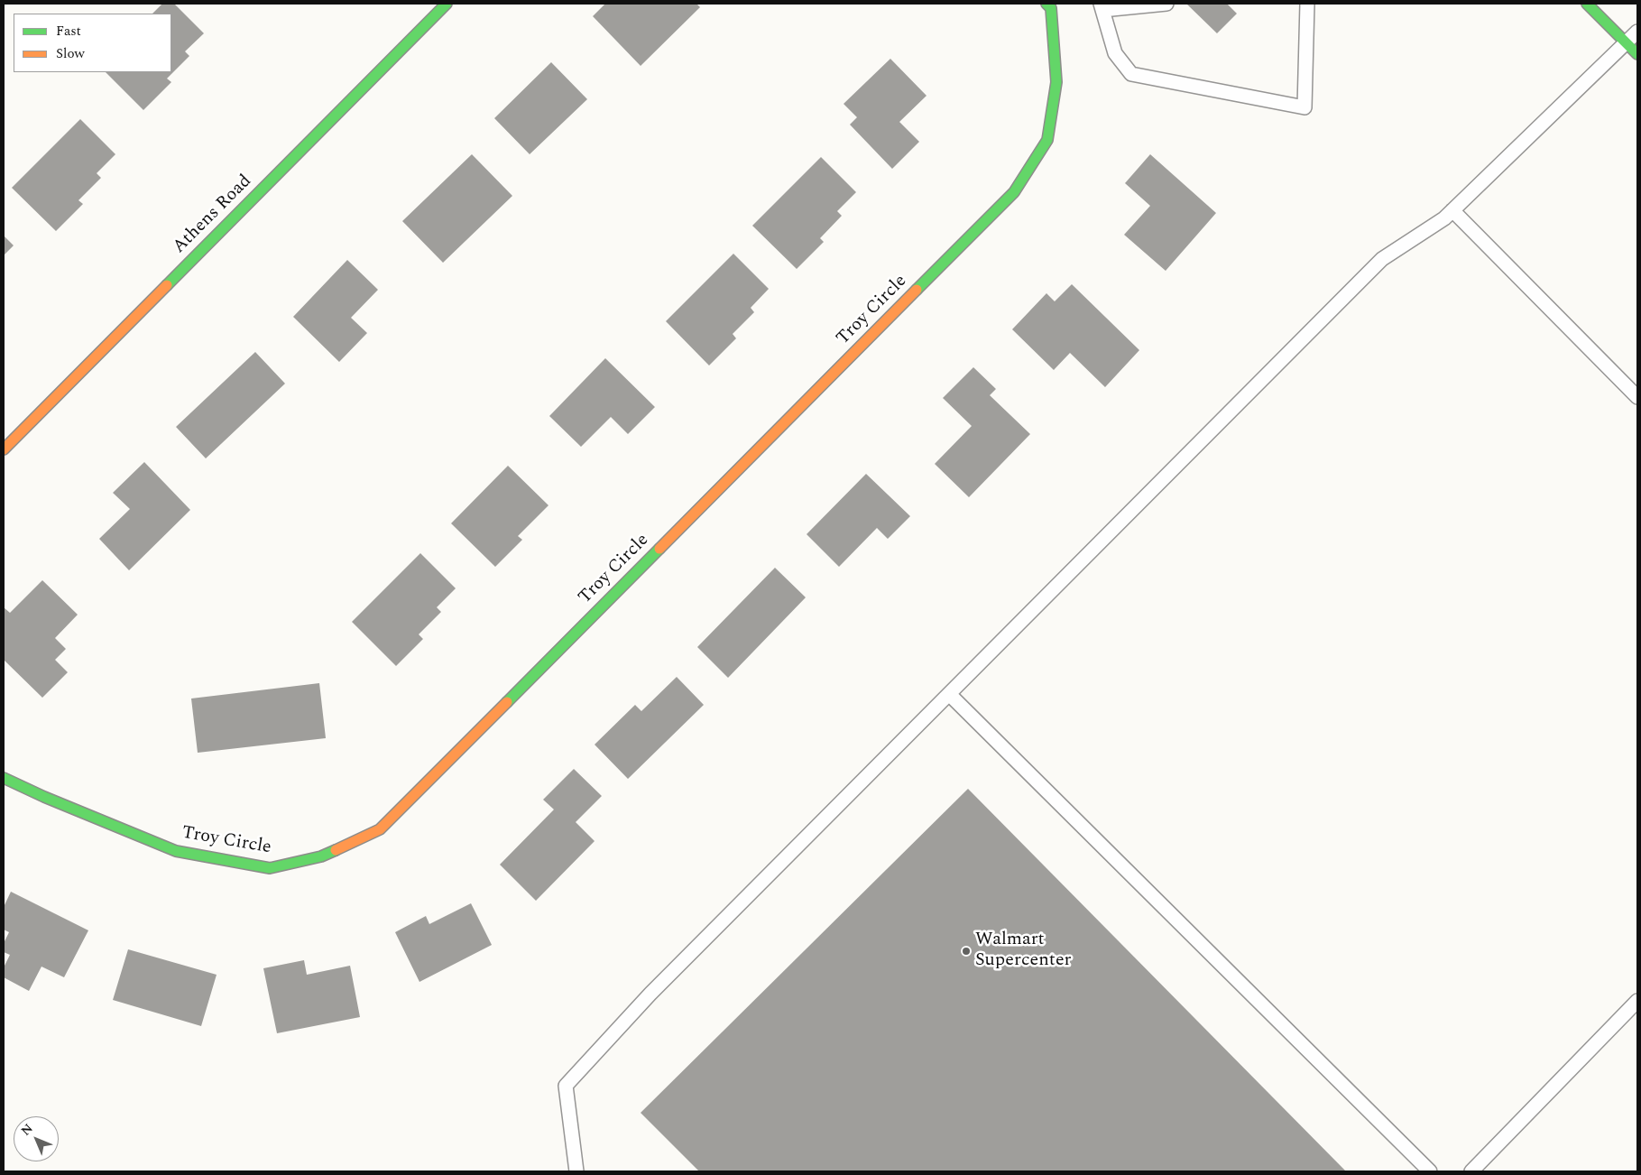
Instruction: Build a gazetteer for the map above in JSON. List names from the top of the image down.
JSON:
{
  "streets": {
    "street": ["Athens Road", "Troy Circle"]
  },
  "places": ["Walmart Supercenter"],
  "legend": ["Fast", "Slow"],
  "north": "top left"
}
